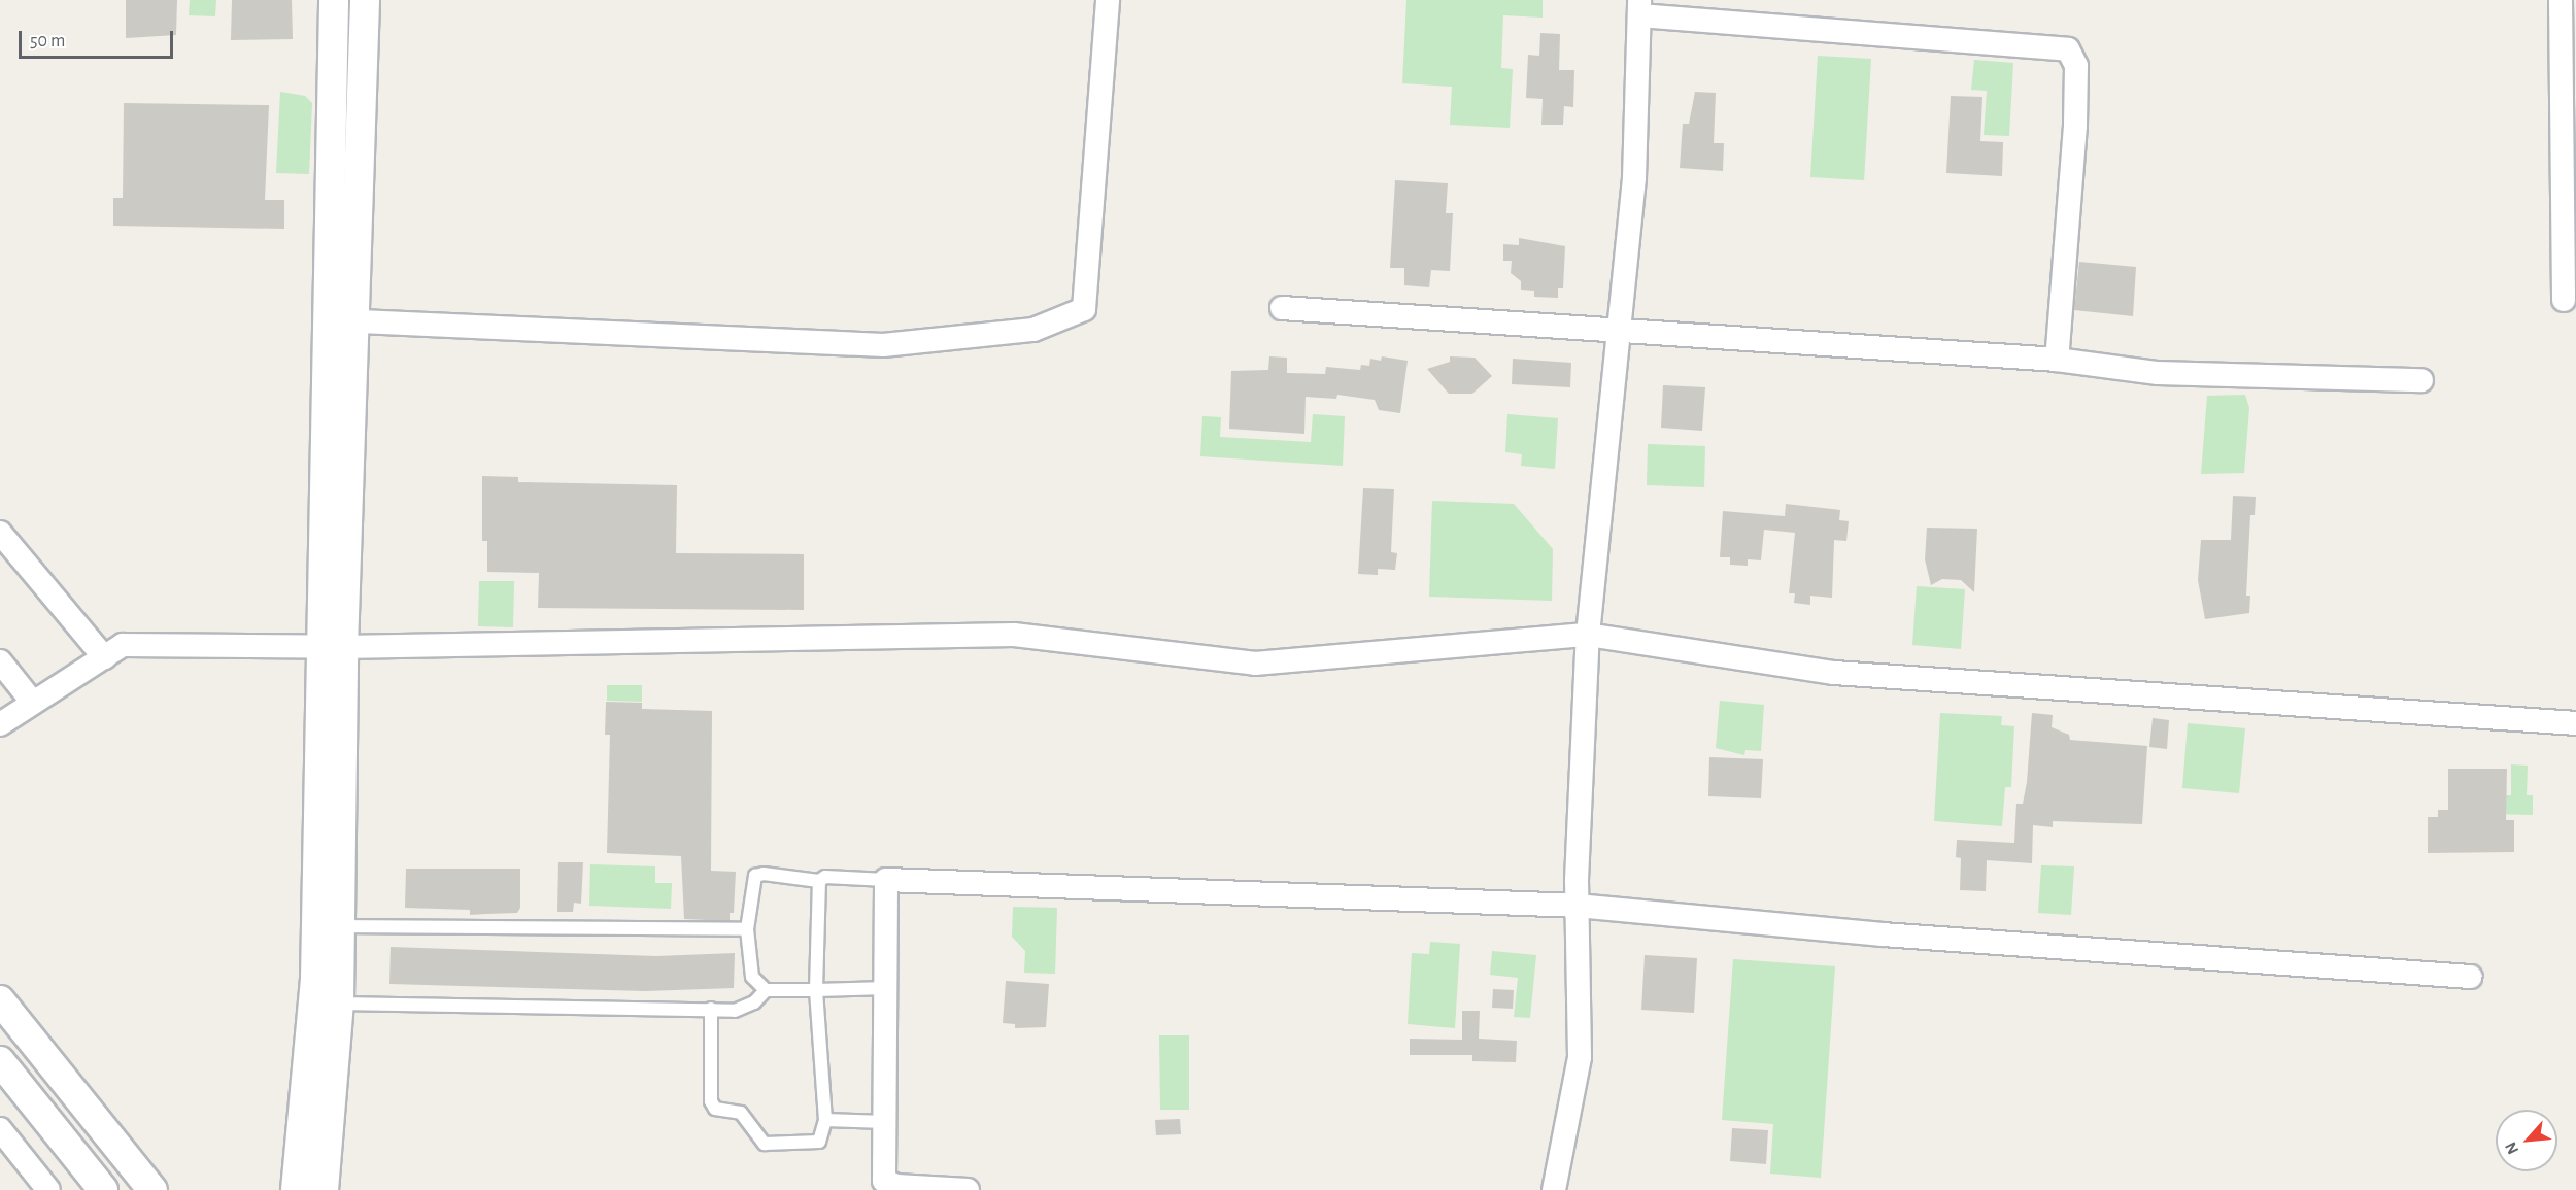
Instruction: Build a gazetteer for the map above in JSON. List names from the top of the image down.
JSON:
{
  "scale_bar": "50 m",
  "north": "bottom left"
}
